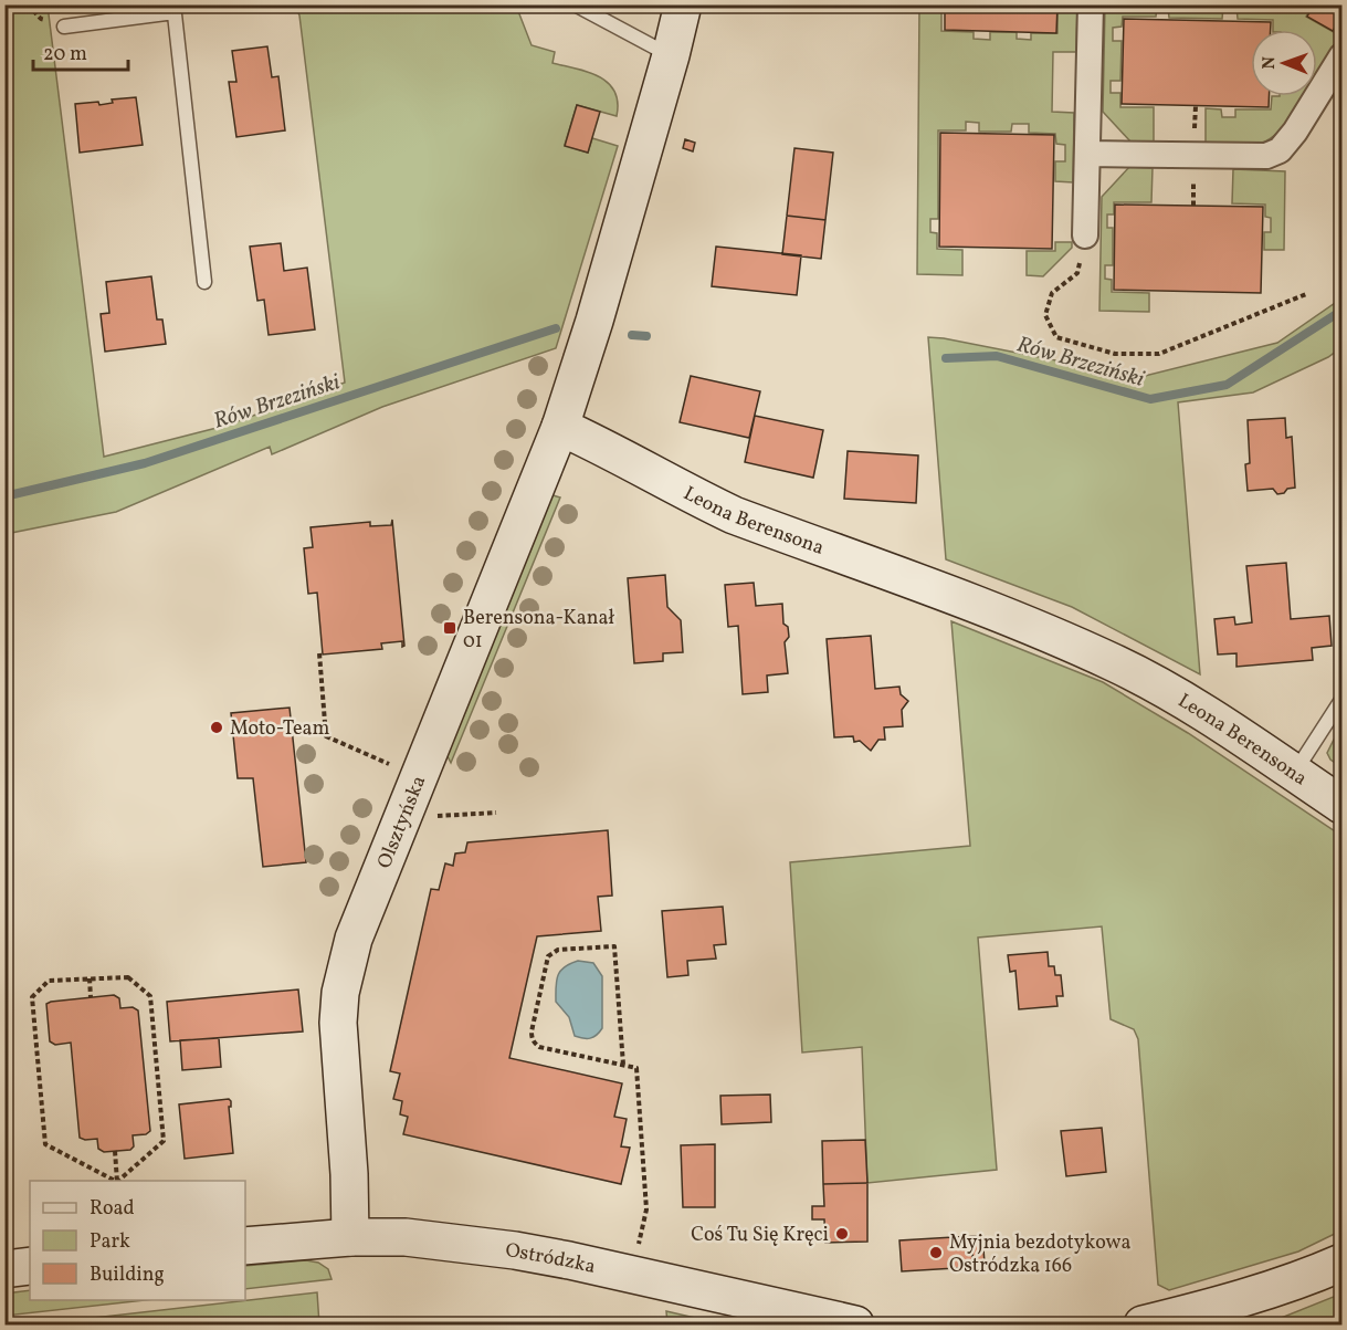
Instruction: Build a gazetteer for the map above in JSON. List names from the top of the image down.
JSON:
{
  "streets": {
    "street": ["Leona Berensona", "Olsztyńska", "Ostródzka"]
  },
  "crossings": [
    ["Leona Berensona", "Olsztyńska"],
    ["Olsztyńska", "Ostródzka"]
  ],
  "water": ["Rów Brzeziński"],
  "places": {
    "transit": ["Berensona-Kanał 01"],
    "other": ["Moto-Team", "Coś Tu Się Kręci", "Myjnia bezdotykowa Ostródzka 166"]
  },
  "legend": ["Road", "Park", "Building"],
  "scale_bar": "20 m",
  "north": "left"
}
